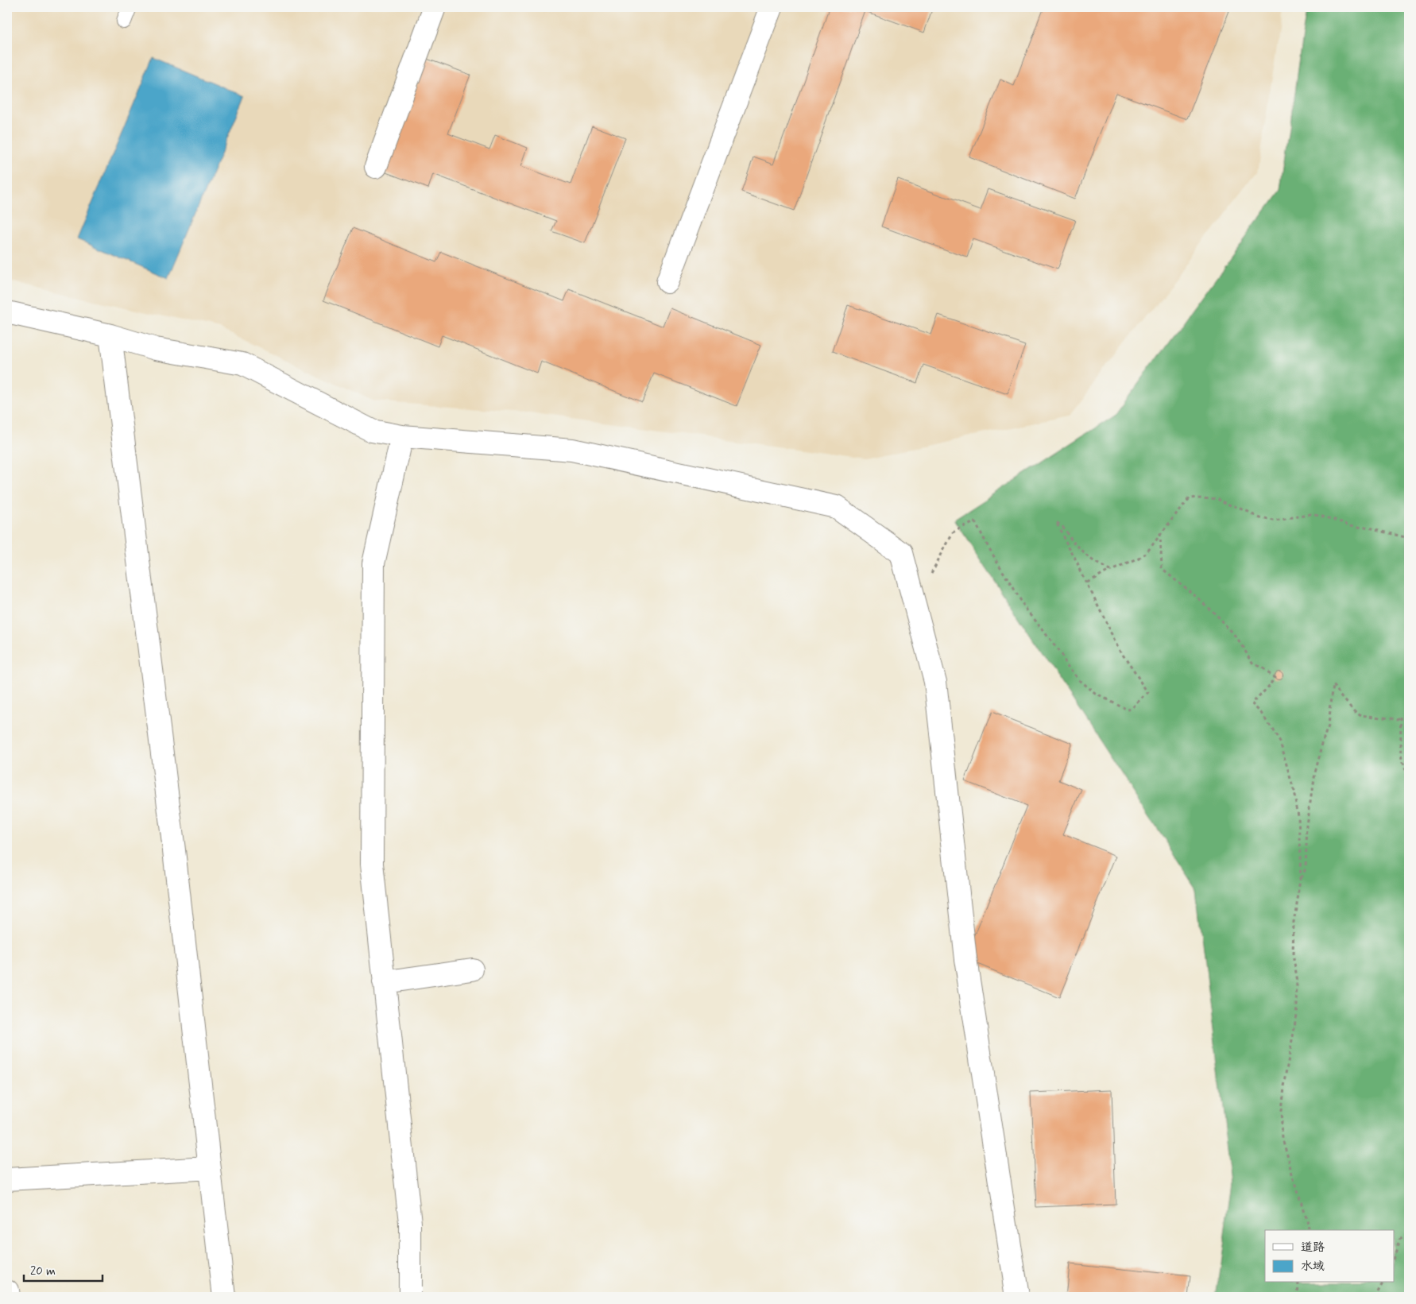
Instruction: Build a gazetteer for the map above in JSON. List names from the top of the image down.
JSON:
{
  "legend": ["道路", "水域"],
  "scale_bar": "20 m"
}
